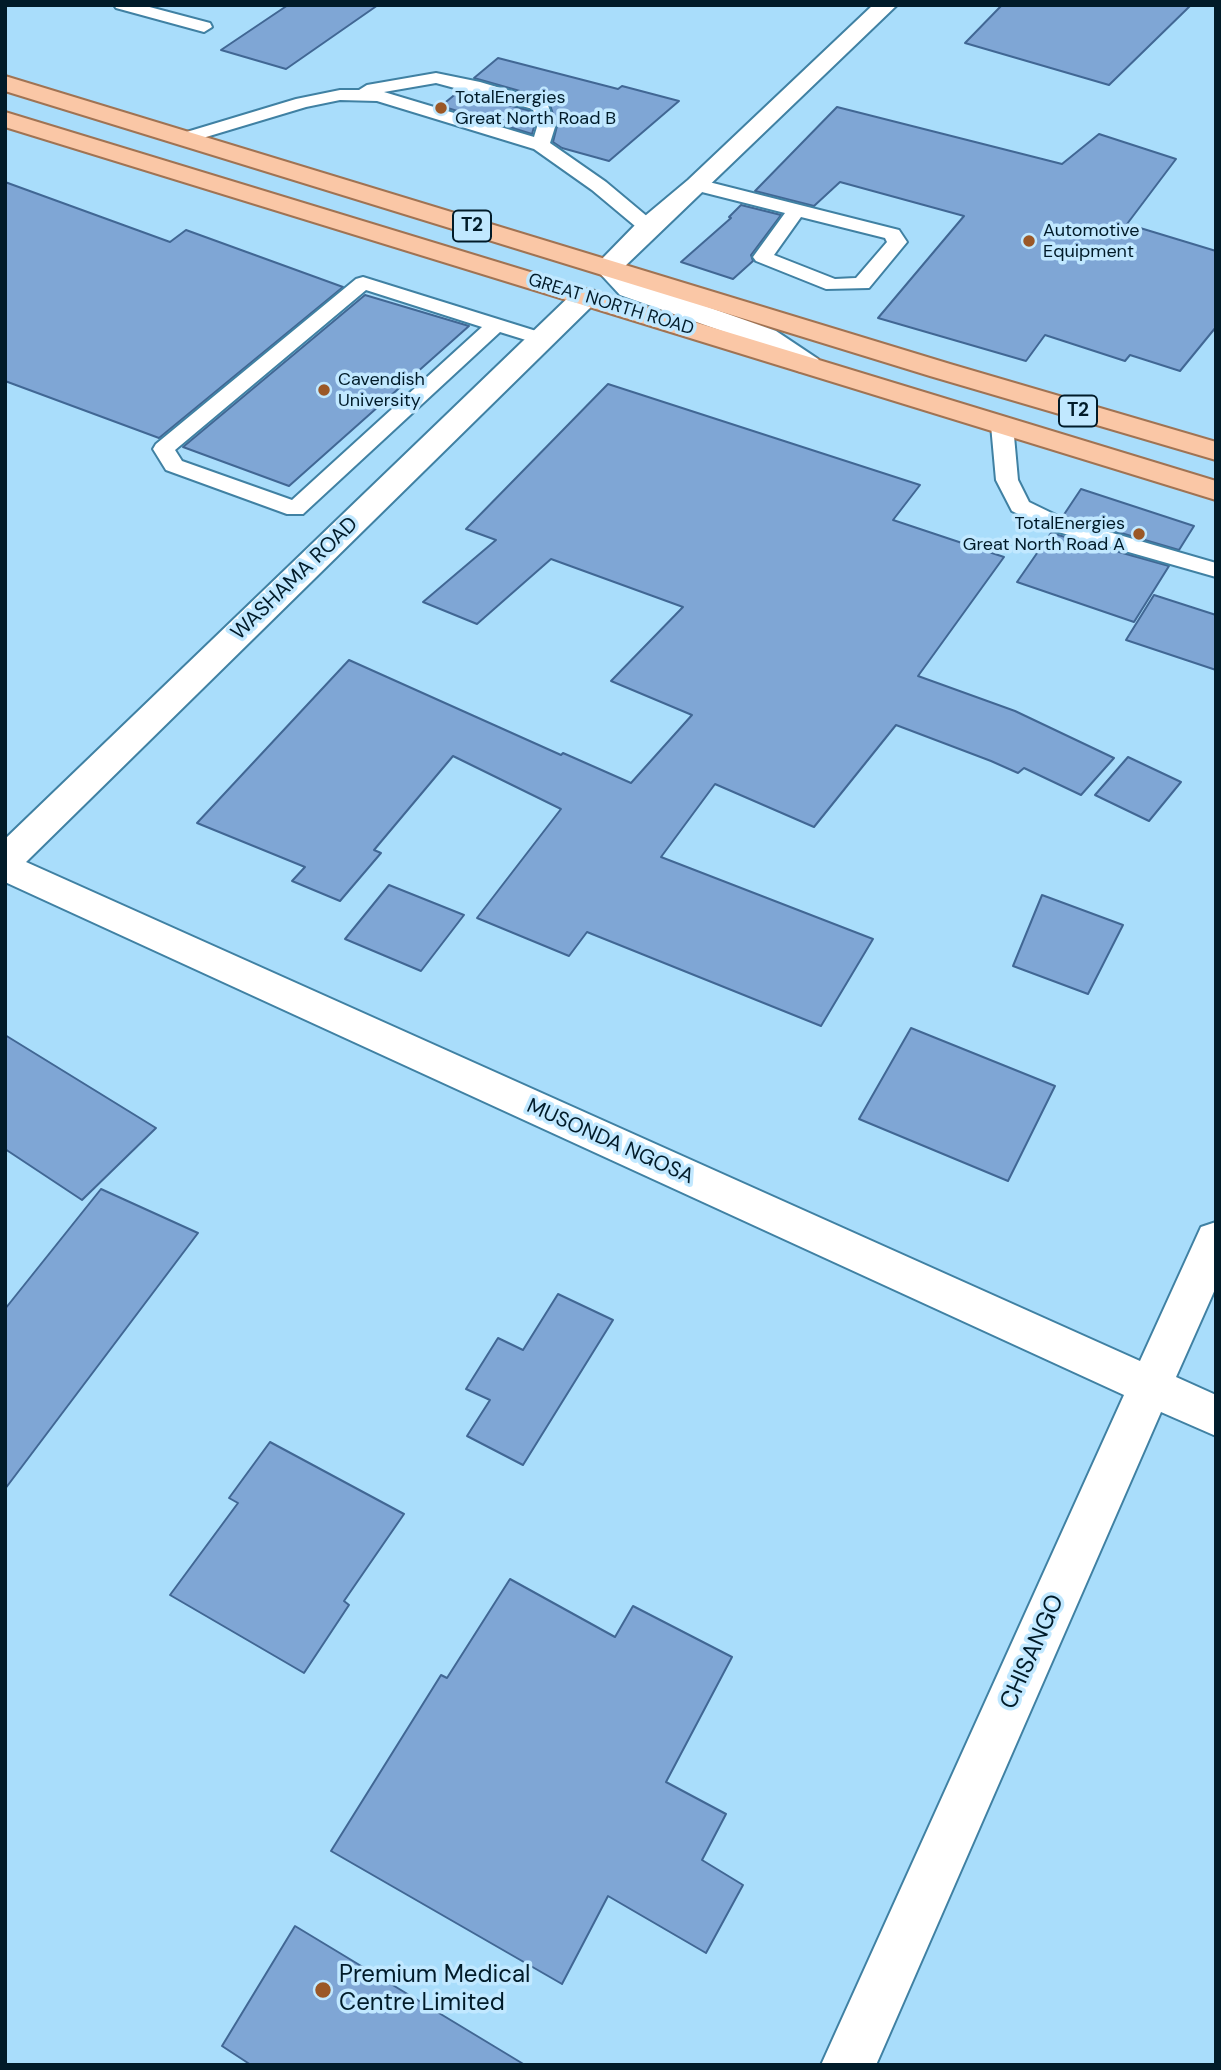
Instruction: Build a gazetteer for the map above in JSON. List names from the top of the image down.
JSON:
{
  "streets": {
    "main road": ["T2", "GREAT NORTH ROAD"],
    "street": ["WASHAMA ROAD", "MUSONDA NGOSA", "CHISANGO"]
  },
  "crossings": [
    ["GREAT NORTH ROAD", "WASHAMA ROAD"],
    ["MUSONDA NGOSA", "CHISANGO"]
  ],
  "places": [
    "TotalEnergies Great North Road B",
    "Automotive Equipment",
    "Cavendish University",
    "TotalEnergies Great North Road A",
    "Premium Medical Centre Limited"
  ]
}
